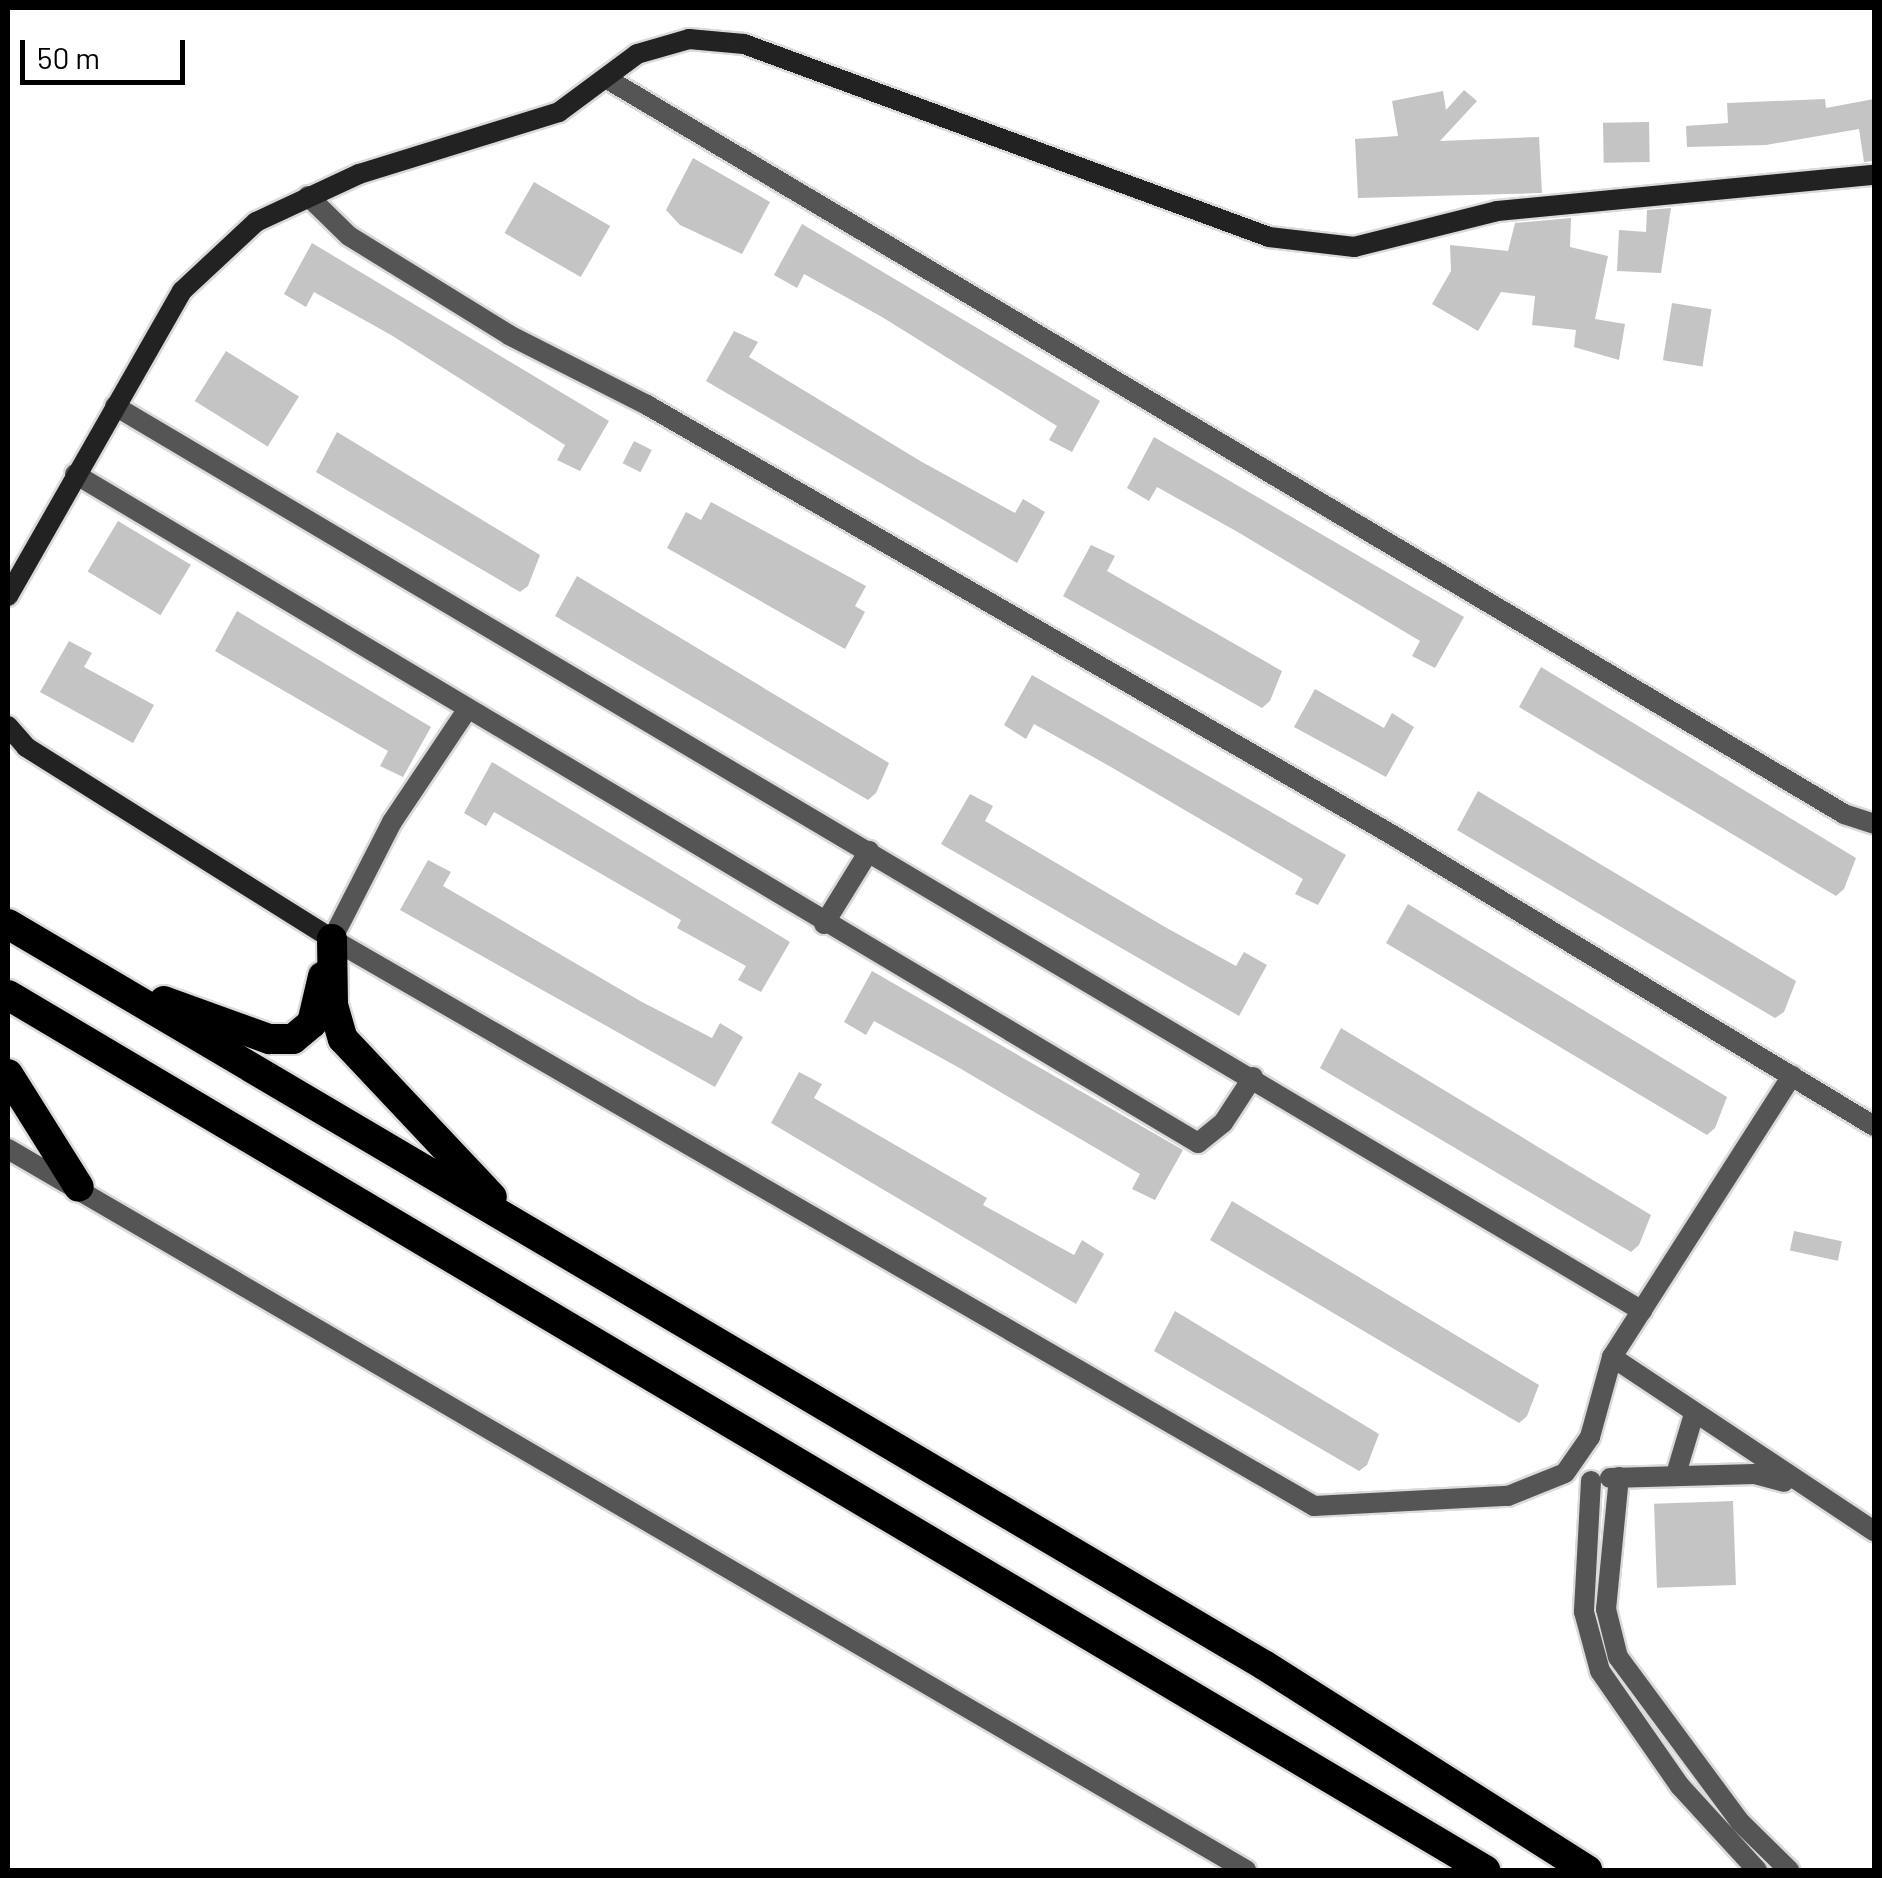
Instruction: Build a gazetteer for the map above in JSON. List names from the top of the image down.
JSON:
{
  "scale_bar": "50 m"
}
